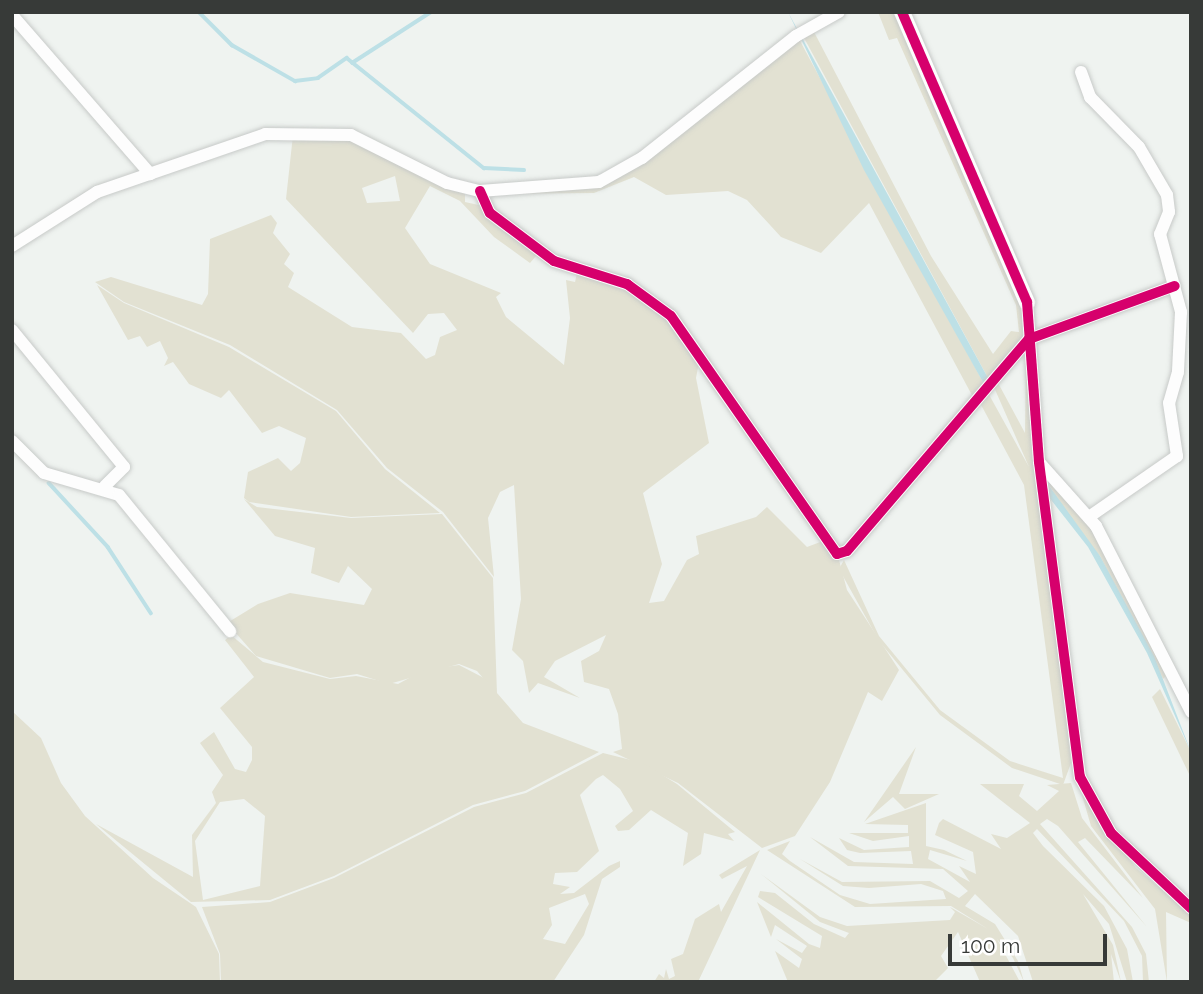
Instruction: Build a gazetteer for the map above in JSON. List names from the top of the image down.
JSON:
{
  "scale_bar": "100 m"
}
